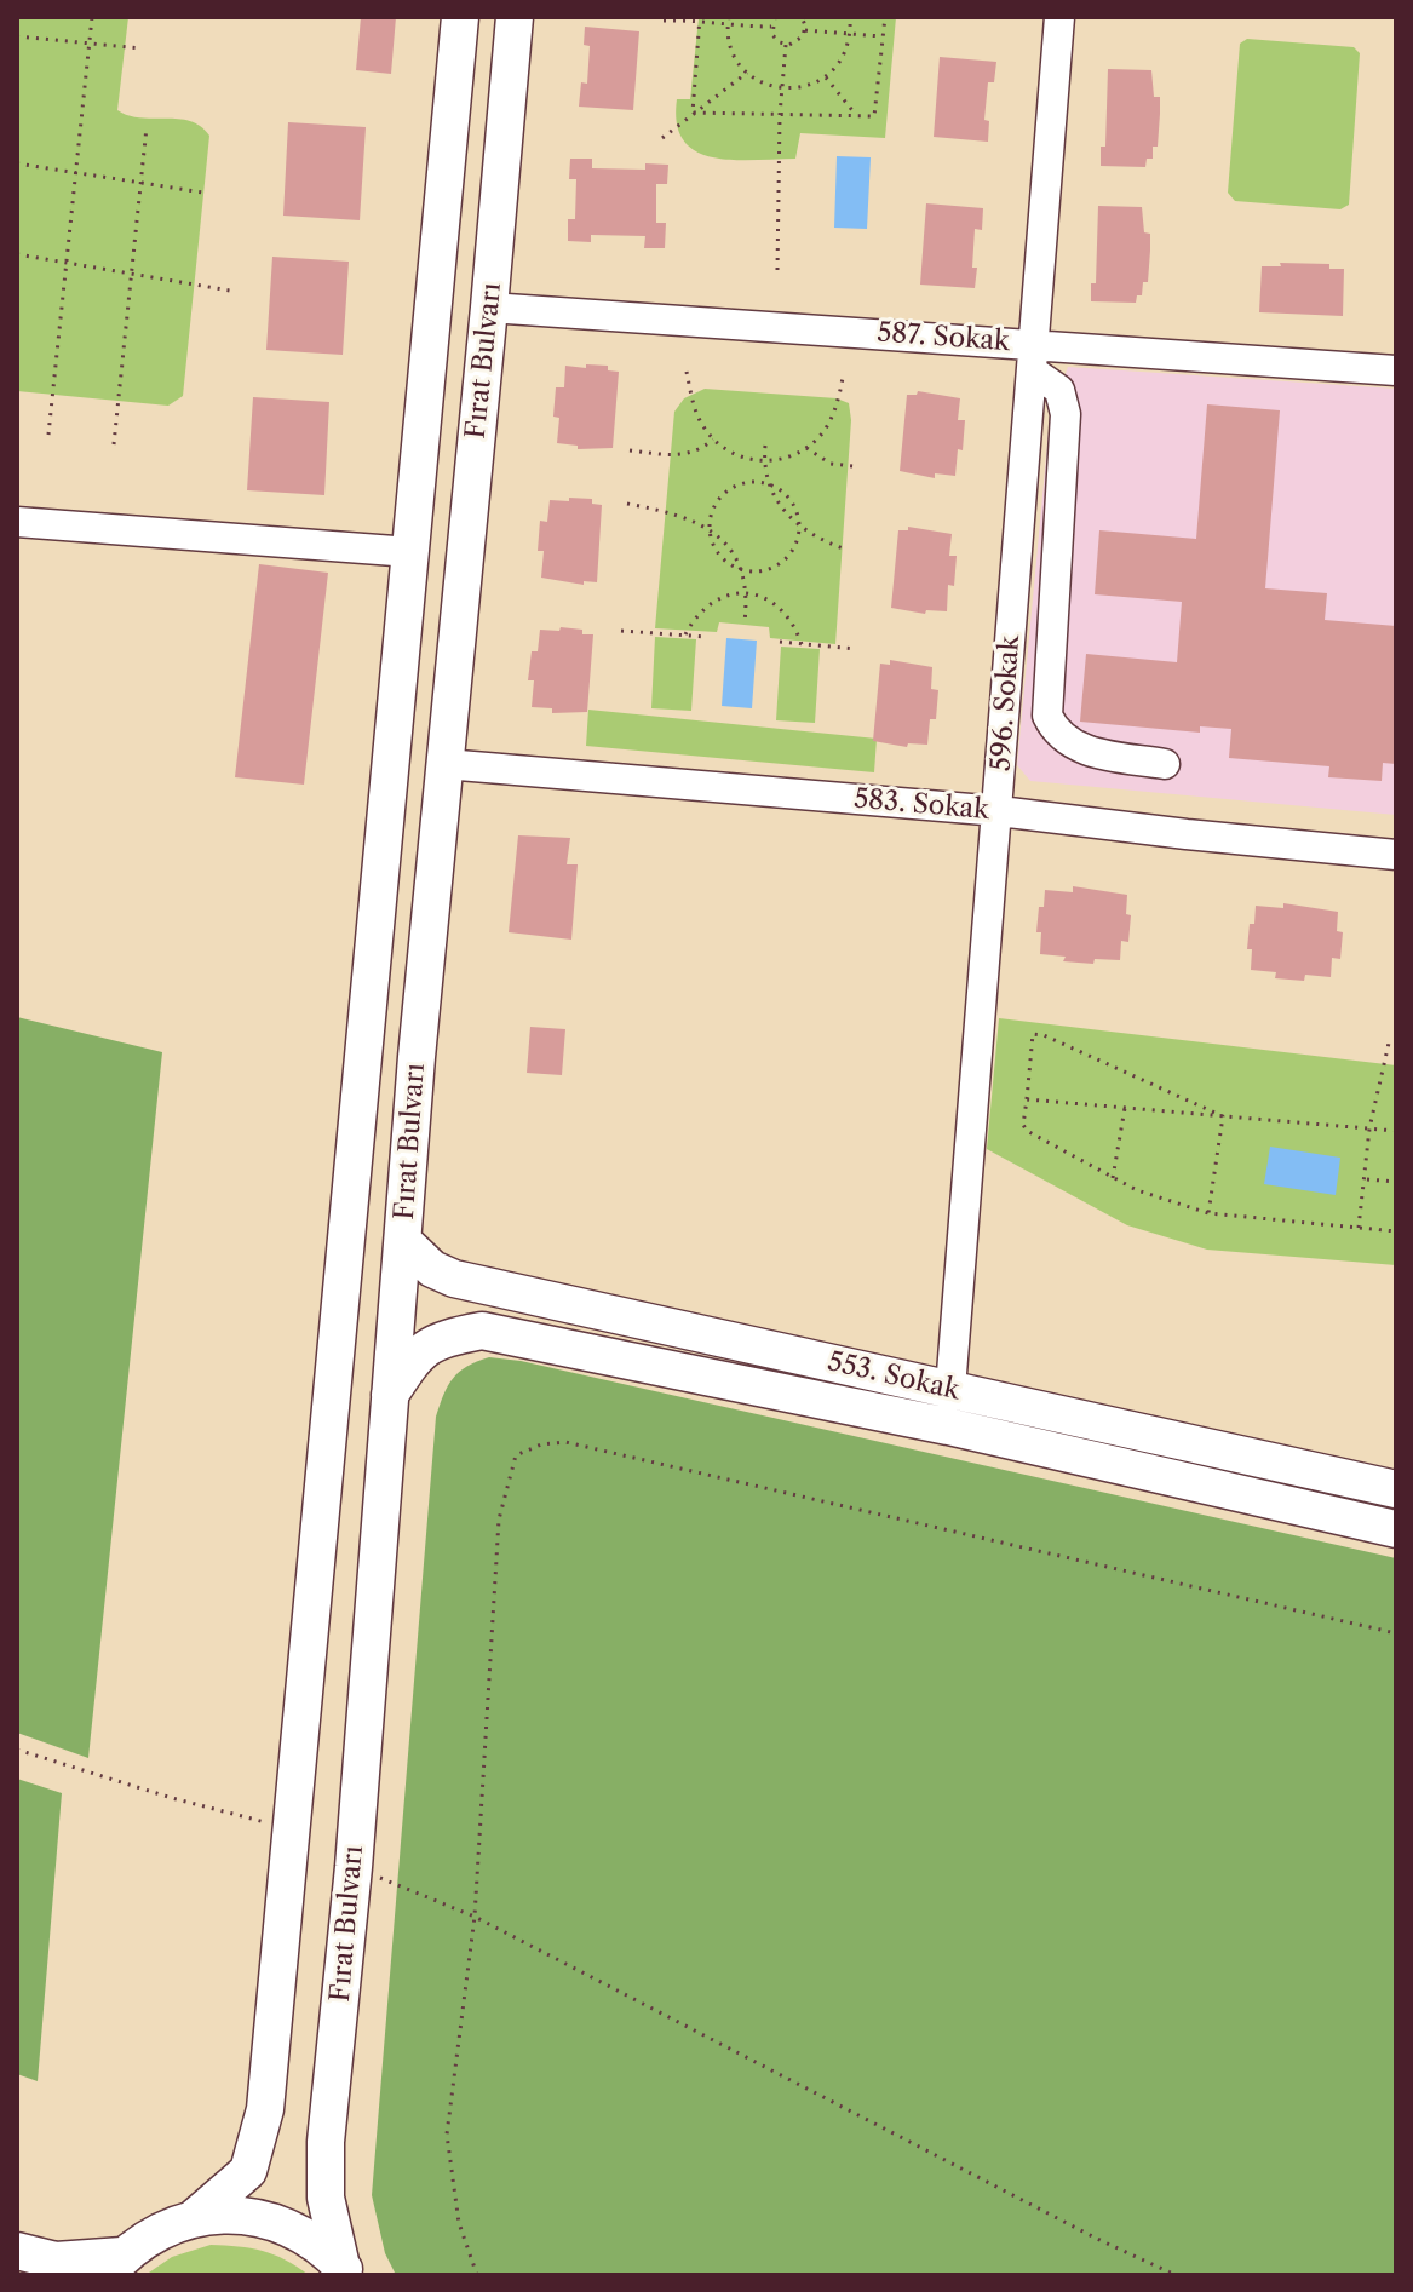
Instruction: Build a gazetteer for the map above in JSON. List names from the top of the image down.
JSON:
{
  "streets": {
    "main road": ["Fırat Bulvarı", "553. Sokak"],
    "street": ["587. Sokak", "596. Sokak", "583. Sokak"]
  },
  "crossings": [
    ["587. Sokak", "Fırat Bulvarı"],
    ["587. Sokak", "596. Sokak"],
    ["Fırat Bulvarı", "583. Sokak"],
    ["Fırat Bulvarı", "553. Sokak"],
    ["596. Sokak", "583. Sokak"],
    ["596. Sokak", "553. Sokak"]
  ]
}
